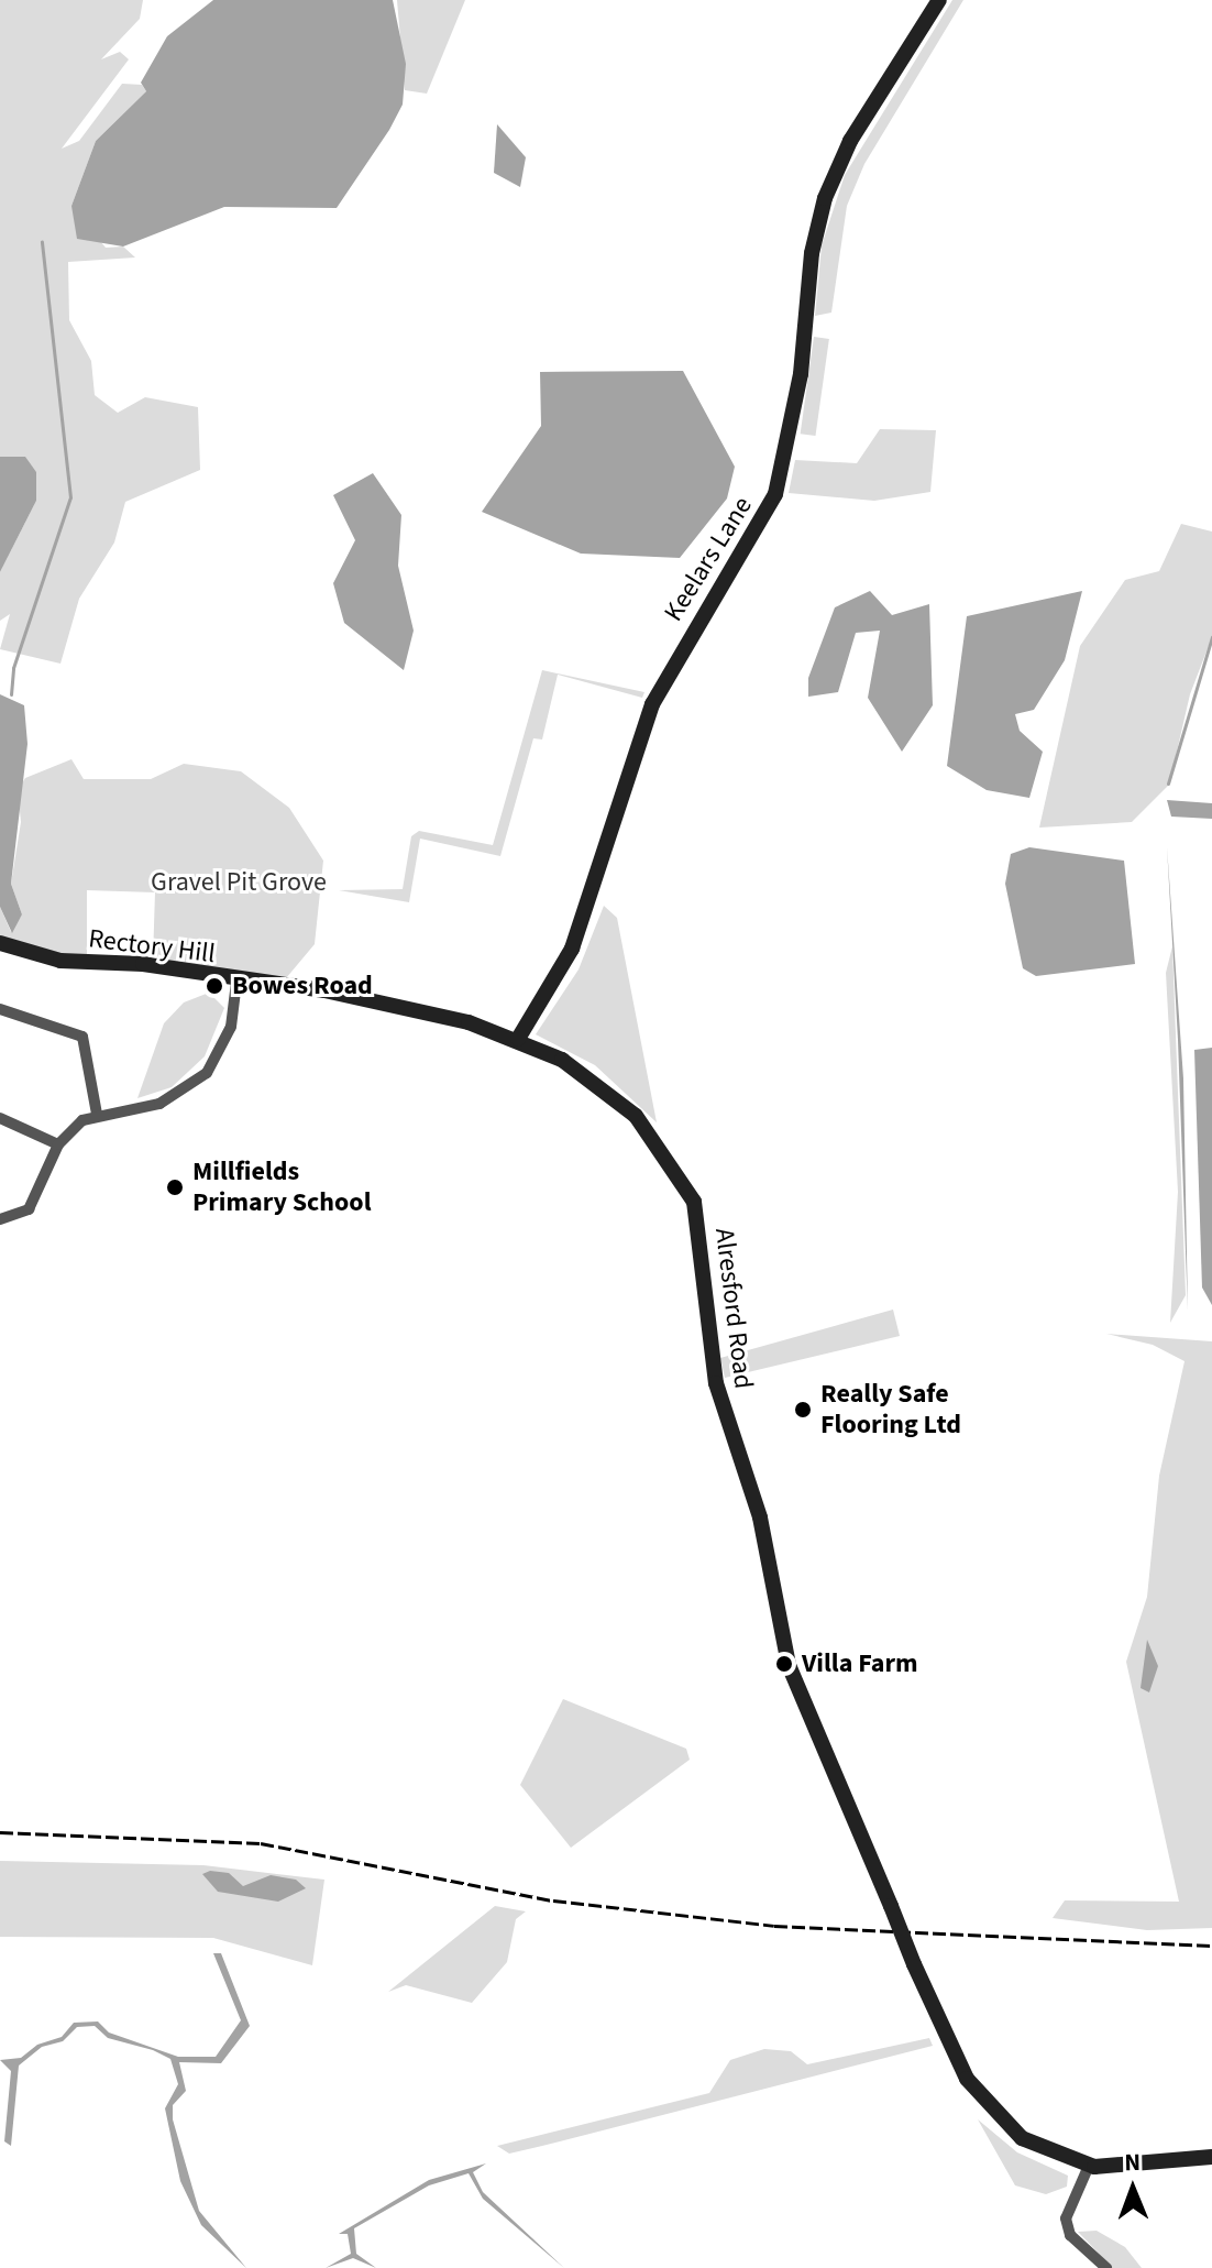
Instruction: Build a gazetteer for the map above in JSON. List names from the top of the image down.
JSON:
{
  "streets": {
    "street": ["Keelars Lane", "Rectory Hill", "Alresford Road"]
  },
  "crossings": [
    ["Keelars Lane", "Alresford Road"],
    ["Rectory Hill", "Alresford Road"]
  ],
  "parks": ["Gravel Pit Grove"],
  "places": [
    "Bowes Road",
    "Millfields Primary School",
    "Really Safe Flooring Ltd",
    "Villa Farm"
  ],
  "north": "top"
}
